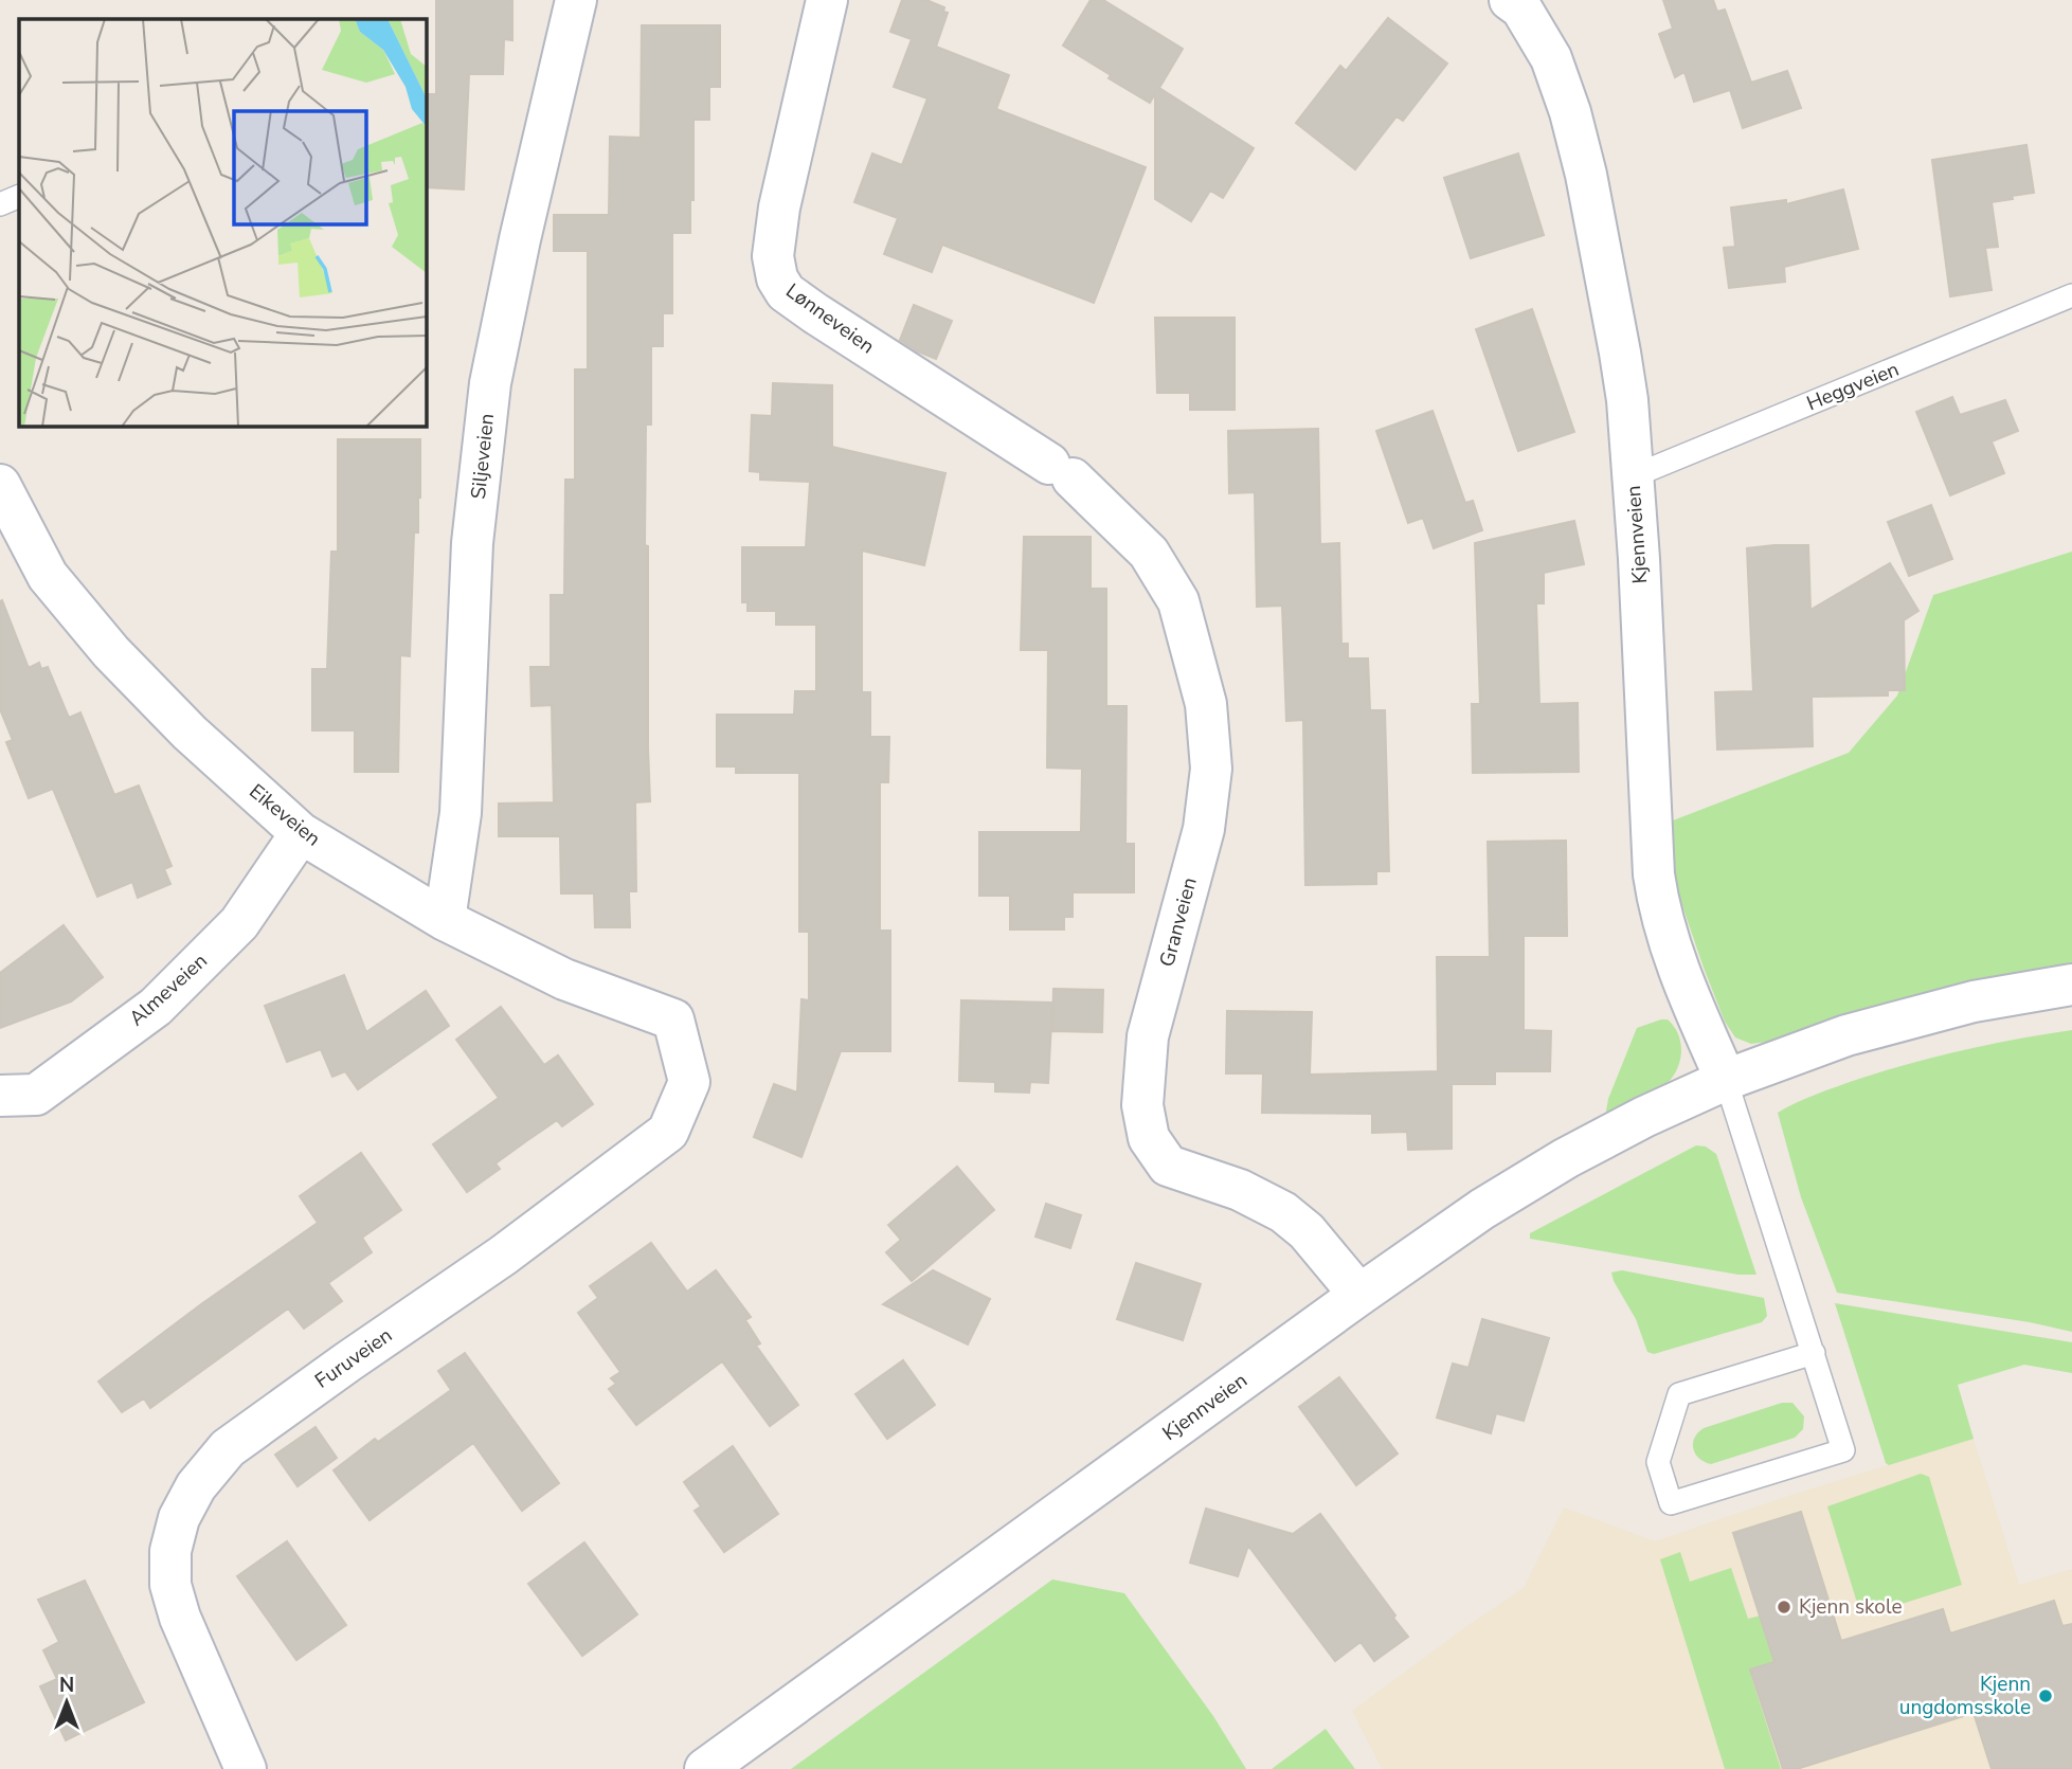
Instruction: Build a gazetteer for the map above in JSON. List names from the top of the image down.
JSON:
{
  "streets": {
    "street": [
      "Lønneveien",
      "Siljeveien",
      "Kjennveien",
      "Eikeveien",
      "Granveien",
      "Almeveien",
      "Furuveien"
    ],
    "lane": ["Heggveien"]
  },
  "crossings": [
    ["Lønneveien", "Granveien"],
    ["Heggveien", "Kjennveien"],
    ["Siljeveien", "Eikeveien"],
    ["Kjennveien", "Granveien"],
    ["Eikeveien", "Almeveien"],
    ["Eikeveien", "Furuveien"]
  ],
  "places": ["Kjenn skole", "Kjenn ungdomsskole"],
  "north": "top"
}
